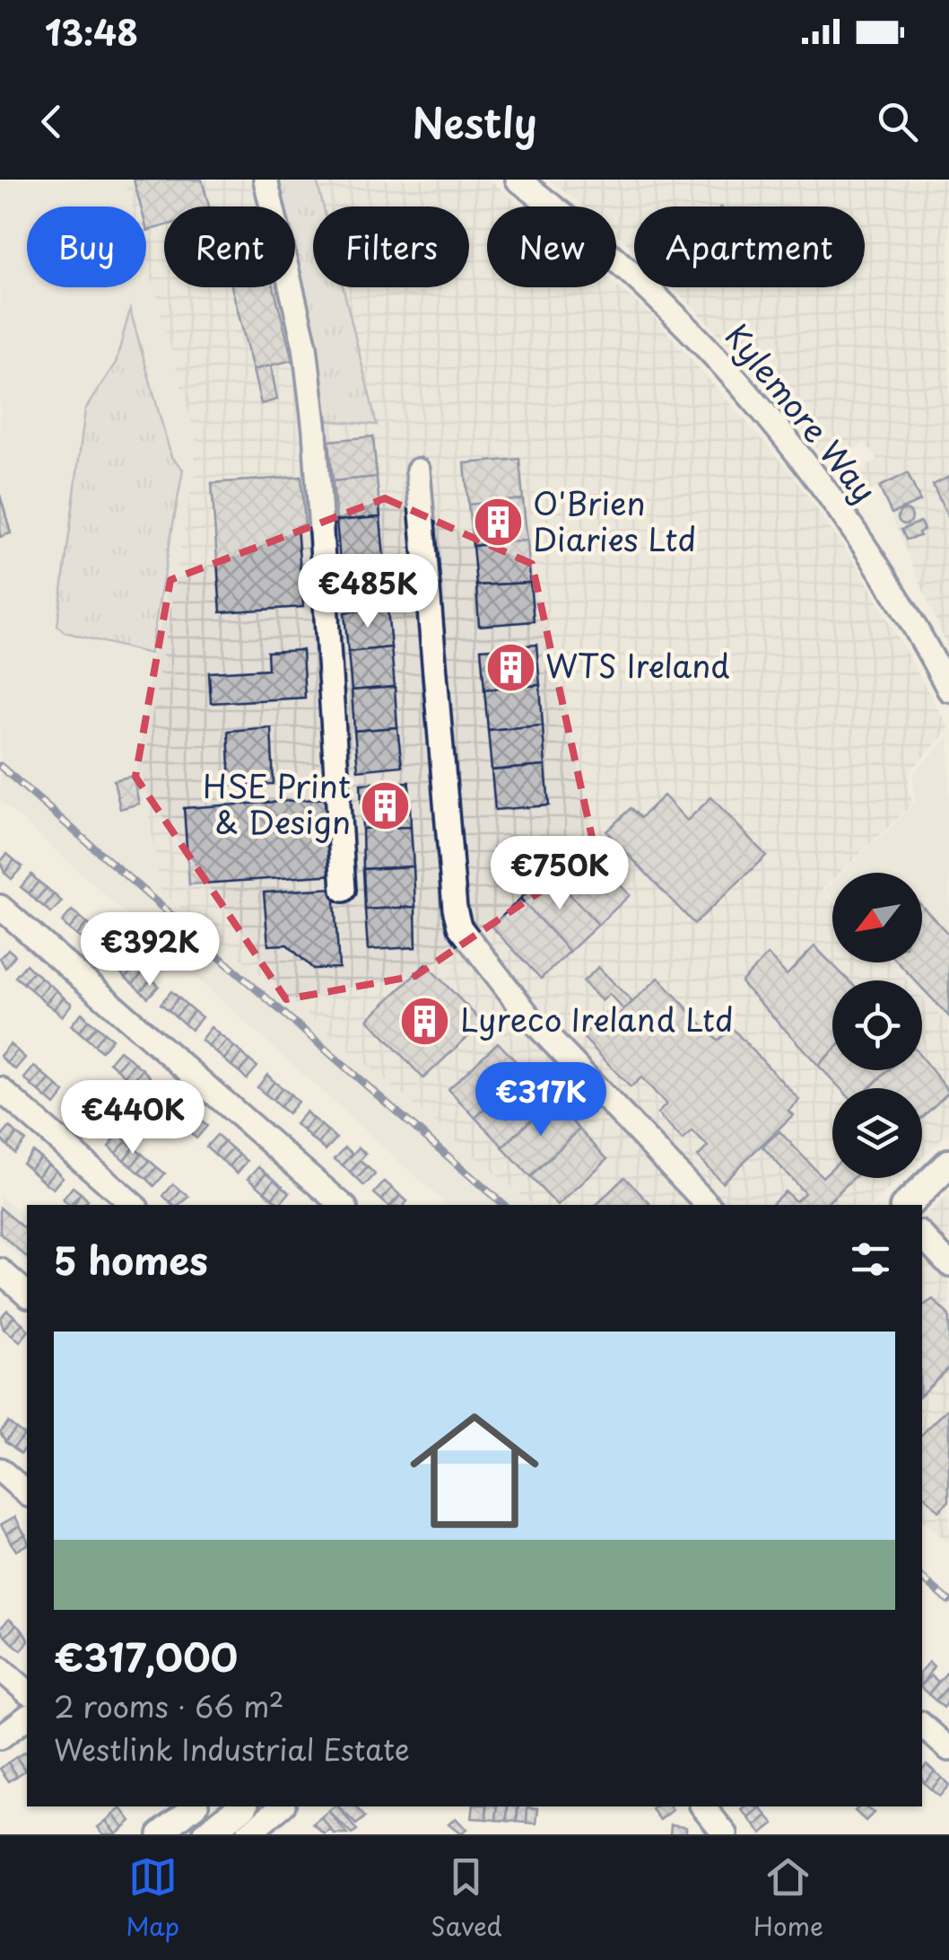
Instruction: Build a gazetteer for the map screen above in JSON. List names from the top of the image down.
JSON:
{
  "streets": {
    "street": ["Kylemore Way"]
  },
  "places": {
    "building": [
      "O'Brien Diaries Ltd",
      "WTS Ireland",
      "HSE Print & Design",
      "Lyreco Ireland Ltd"
    ]
  },
  "north": "bottom left",
  "page": {
    "status": "13:48",
    "header": "Nestly",
    "chip": [
      "Buy",
      "Rent",
      "Filters",
      "New",
      "Apartment"
    ],
    "price": [
      "€485K",
      "€750K",
      "€392K",
      "€317K",
      "€440K"
    ],
    "heading": "5 homes",
    "list": [
      {
        "name": "€317,000",
        "note": "2 rooms · 66 m² · Westlink Industrial Estate"
      }
    ],
    "tabs": ["Map", "Saved", "Home"]
  }
}
